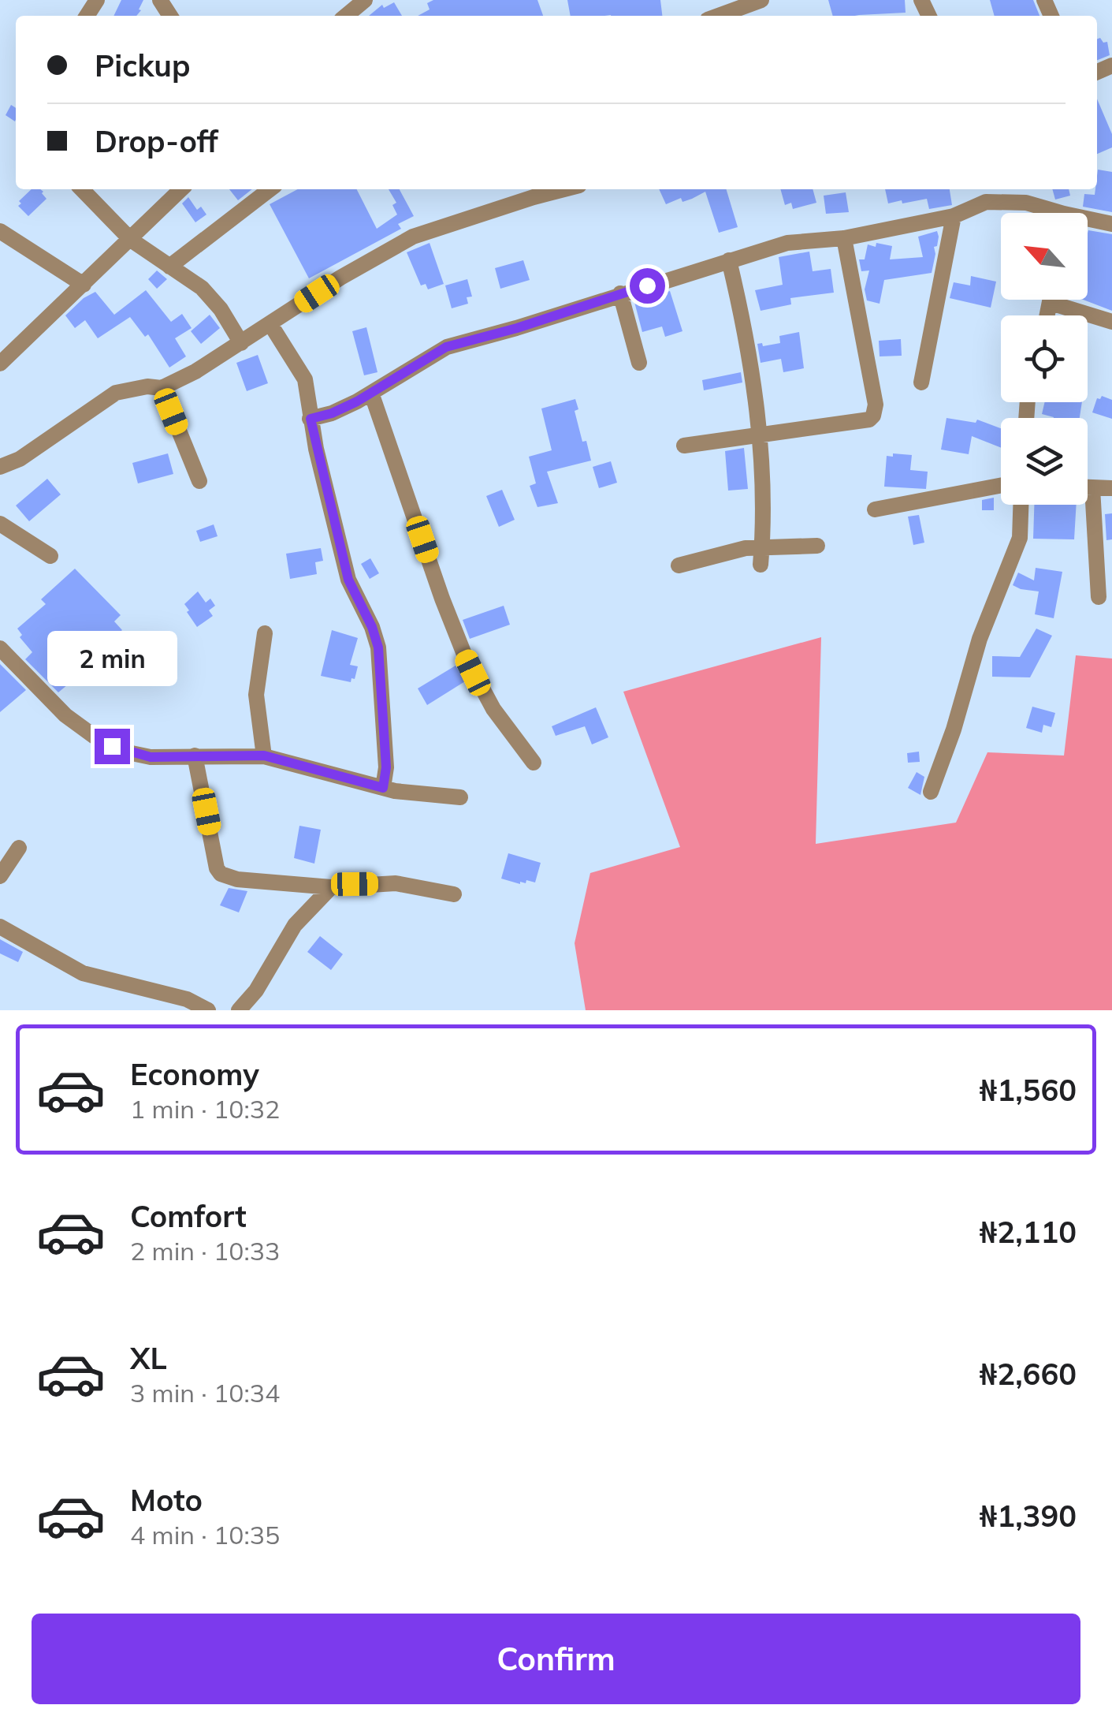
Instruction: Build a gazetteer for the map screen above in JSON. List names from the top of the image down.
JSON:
{
  "north": "top left",
  "page": {
    "banner": ["Pickup", "Drop-off"],
    "bubble": "2 min",
    "list": [
      {
        "name": "Economy",
        "note": "1 min · 10:32",
        "value": "₦1,560"
      },
      {
        "name": "Comfort",
        "note": "2 min · 10:33",
        "value": "₦2,110"
      },
      {
        "name": "XL",
        "note": "3 min · 10:34",
        "value": "₦2,660"
      },
      {
        "name": "Moto",
        "note": "4 min · 10:35",
        "value": "₦1,390"
      }
    ],
    "buttons": "Confirm"
  }
}
